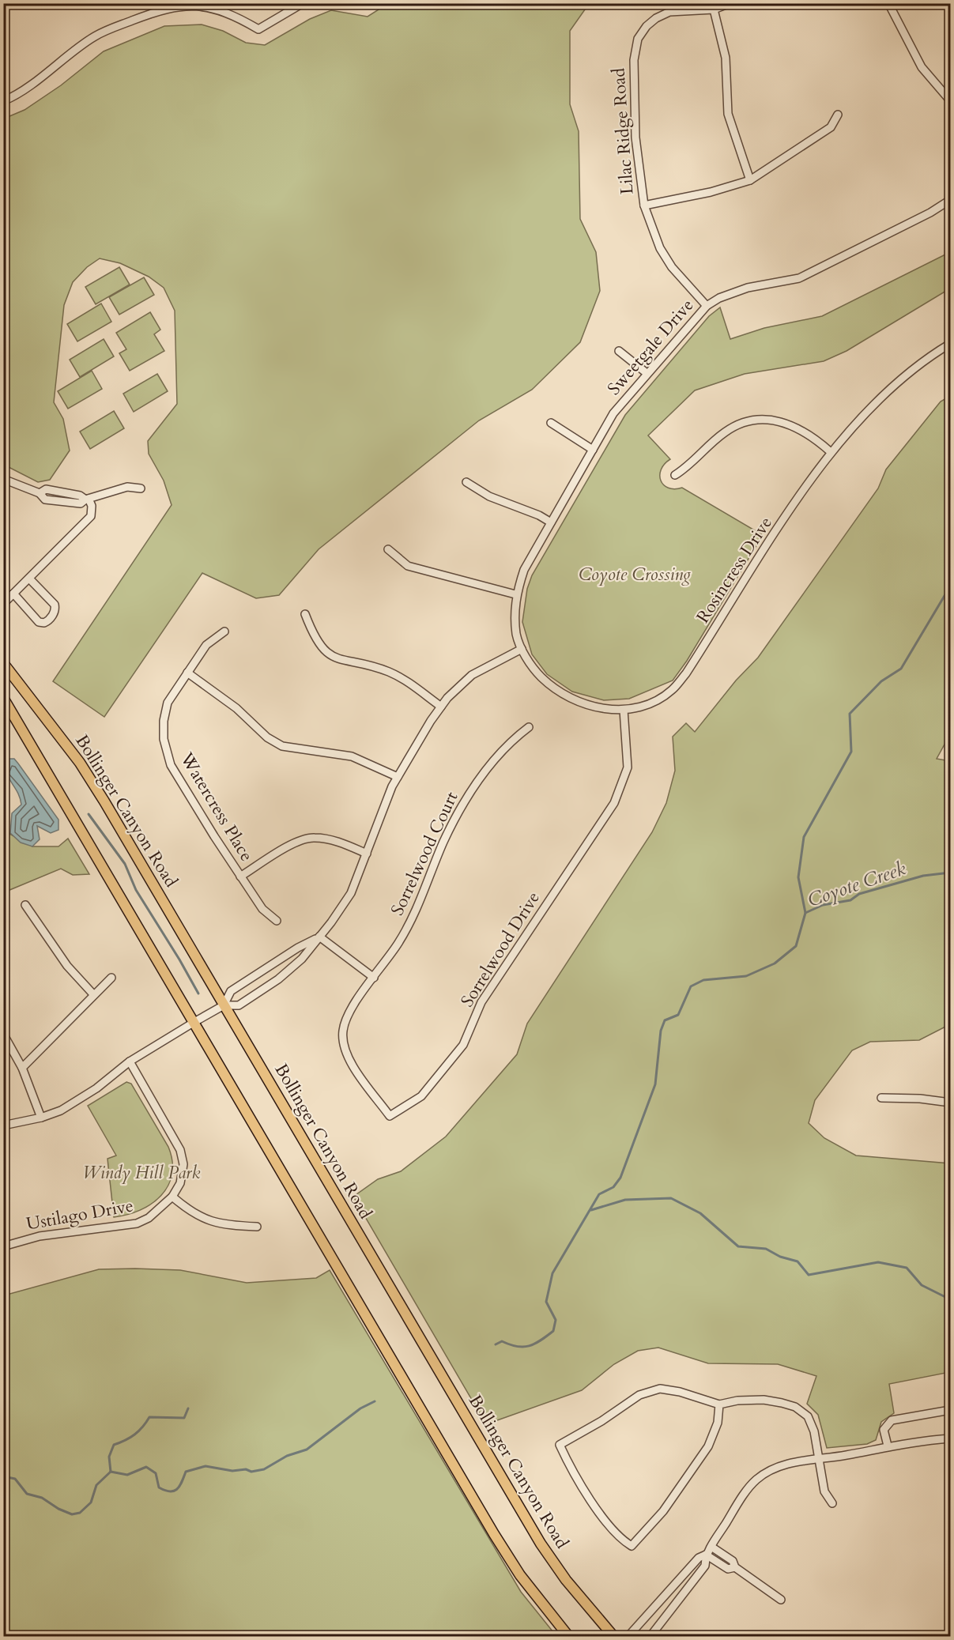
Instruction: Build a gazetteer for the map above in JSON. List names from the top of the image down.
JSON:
{
  "streets": {
    "main road": ["Bollinger Canyon Road"],
    "street": [
      "Lilac Ridge Road",
      "Sweetgale Drive",
      "Rosincress Drive",
      "Watercress Place",
      "Sorrelwood Court",
      "Sorrelwood Drive",
      "Ustilago Drive"
    ]
  },
  "crossings": [
    ["Lilac Ridge Road", "Sweetgale Drive"],
    ["Sweetgale Drive", "Rosincress Drive"],
    ["Rosincress Drive", "Sorrelwood Drive"],
    ["Sorrelwood Court", "Sorrelwood Drive"]
  ],
  "water": ["Coyote Creek"],
  "parks": ["Coyote Crossing", "Windy Hill Park"]
}
